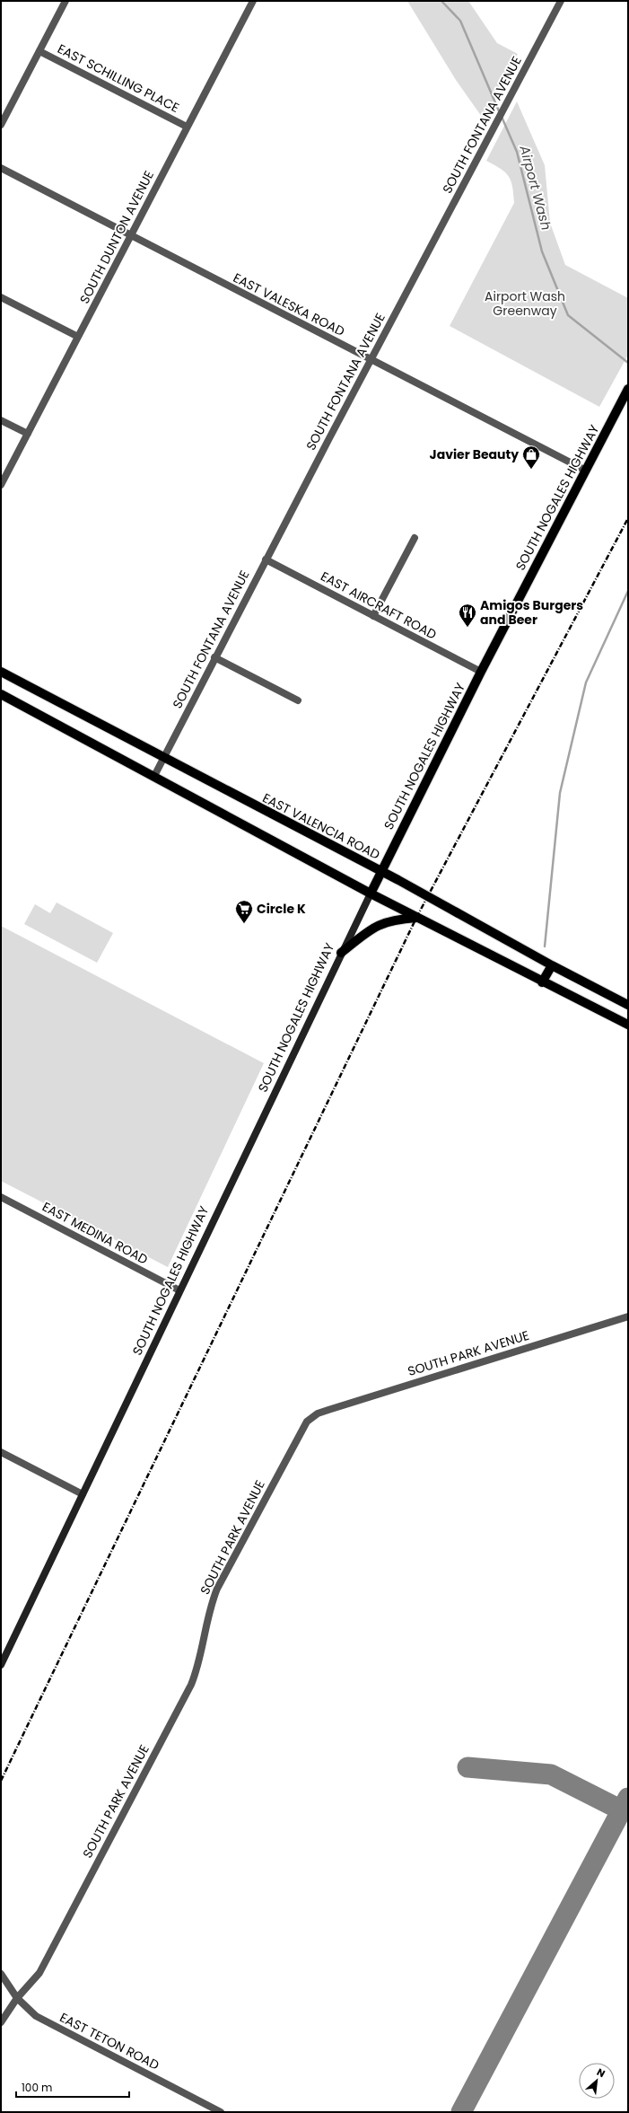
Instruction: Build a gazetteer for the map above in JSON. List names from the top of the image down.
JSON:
{
  "streets": {
    "main road": ["SOUTH NOGALES HIGHWAY", "EAST VALENCIA ROAD"],
    "street": [
      "EAST SCHILLING PLACE",
      "SOUTH FONTANA AVENUE",
      "SOUTH DUNTON AVENUE",
      "EAST VALESKA ROAD",
      "EAST AIRCRAFT ROAD",
      "EAST MEDINA ROAD",
      "SOUTH PARK AVENUE",
      "EAST TETON ROAD"
    ]
  },
  "crossings": [
    ["EAST SCHILLING PLACE", "SOUTH DUNTON AVENUE"],
    ["SOUTH FONTANA AVENUE", "EAST VALESKA ROAD"],
    ["SOUTH FONTANA AVENUE", "EAST AIRCRAFT ROAD"],
    ["SOUTH FONTANA AVENUE", "EAST VALENCIA ROAD"],
    ["SOUTH DUNTON AVENUE", "EAST VALESKA ROAD"],
    ["EAST VALESKA ROAD", "SOUTH NOGALES HIGHWAY"],
    ["SOUTH NOGALES HIGHWAY", "EAST AIRCRAFT ROAD"],
    ["SOUTH NOGALES HIGHWAY", "EAST VALENCIA ROAD"],
    ["SOUTH NOGALES HIGHWAY", "EAST MEDINA ROAD"],
    ["SOUTH PARK AVENUE", "EAST TETON ROAD"]
  ],
  "water": ["Airport Wash"],
  "parks": ["Airport Wash Greenway"],
  "places": {
    "shop": ["Javier Beauty"],
    "restaurant": ["Amigos Burgers and Beer"],
    "supermarket": ["Circle K"]
  },
  "scale_bar": "100 m",
  "north": "top right"
}
